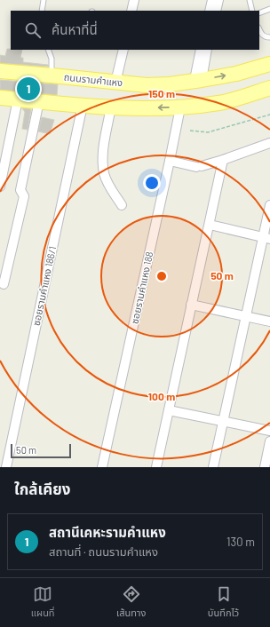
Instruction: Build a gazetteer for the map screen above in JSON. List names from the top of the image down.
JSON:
{
  "streets": {
    "main road": ["ถนนรามคำแหง"],
    "street": ["ซอยรามคำแหง 186/1", "ซอยรามคำแหง 188"]
  },
  "scale_bar": "50 m",
  "page": {
    "search": "ค้นหาที่นี่",
    "pins": "1",
    "scale": "50 m",
    "heading": "ใกล้เคียง",
    "list": [
      {
        "mark": "1",
        "name": "สถานีเคหะรามคำแหง",
        "note": "สถานที่ · ถนนรามคำแหง",
        "value": "130 m"
      }
    ],
    "nav": ["แผนที่", "เส้นทาง", "บันทึกไว้"]
  },
  "rings": ["150 m", "50 m", "100 m"]
}
